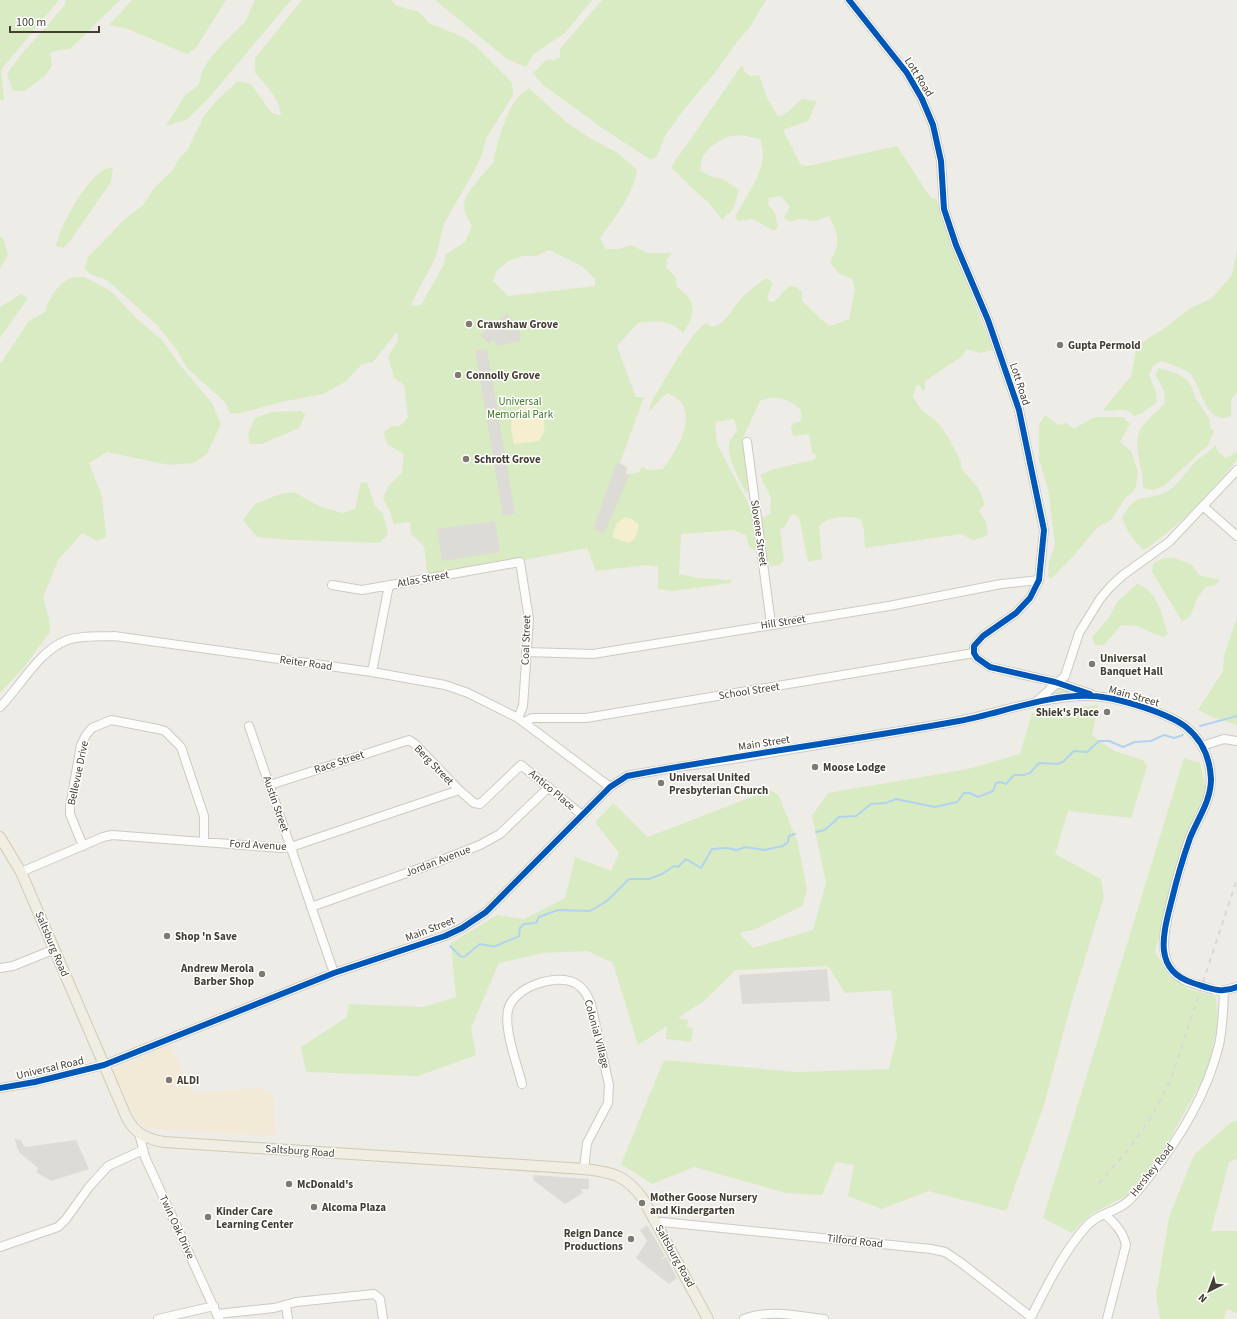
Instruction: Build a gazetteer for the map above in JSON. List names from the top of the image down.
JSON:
{
  "streets": {
    "main road": ["Saltsburg Road"],
    "street": [
      "Lott Road",
      "Slovene Street",
      "Atlas Street",
      "Hill Street",
      "Coal Street",
      "Reiter Road",
      "School Street",
      "Main Street",
      "Race Street",
      "Berg Street",
      "Bellevue Drive",
      "Antico Place",
      "Austin Street",
      "Ford Avenue",
      "Jordan Avenue",
      "Colonial Village",
      "Universal Road",
      "Hershey Road",
      "Twin Oak Drive",
      "Tilford Road"
    ]
  },
  "crossings": [
    ["Lott Road", "Hill Street"],
    ["Lott Road", "School Street"],
    ["Slovene Street", "Hill Street"],
    ["Atlas Street", "Coal Street"],
    ["Atlas Street", "Reiter Road"],
    ["Hill Street", "Coal Street"],
    ["Coal Street", "Reiter Road"],
    ["Coal Street", "School Street"],
    ["Reiter Road", "School Street"],
    ["Reiter Road", "Main Street"],
    ["Main Street", "Antico Place"],
    ["Main Street", "Austin Street"],
    ["Main Street", "Saltsburg Road"],
    ["Main Street", "Universal Road"],
    ["Main Street", "Hershey Road"],
    ["Race Street", "Berg Street"],
    ["Race Street", "Austin Street"],
    ["Berg Street", "Antico Place"],
    ["Berg Street", "Ford Avenue"],
    ["Bellevue Drive", "Ford Avenue"],
    ["Antico Place", "Ford Avenue"],
    ["Antico Place", "Jordan Avenue"],
    ["Austin Street", "Ford Avenue"],
    ["Austin Street", "Jordan Avenue"],
    ["Ford Avenue", "Saltsburg Road"],
    ["Saltsburg Road", "Colonial Village"],
    ["Saltsburg Road", "Universal Road"],
    ["Saltsburg Road", "Twin Oak Drive"],
    ["Saltsburg Road", "Tilford Road"],
    ["Hershey Road", "Tilford Road"]
  ],
  "parks": ["Universal Memorial Park"],
  "places": [
    "Crawshaw Grove",
    "Gupta Permold",
    "Connolly Grove",
    "Schrott Grove",
    "Universal Banquet Hall",
    "Shiek's Place",
    "Moose Lodge",
    "Universal United Presbyterian Church",
    "Shop 'n Save",
    "Andrew Merola Barber Shop",
    "ALDI",
    "McDonald's",
    "Mother Goose Nursery and Kindergarten",
    "Alcoma Plaza",
    "Kinder Care Learning Center",
    "Reign Dance Productions"
  ],
  "scale_bar": "100 m",
  "north": "bottom left"
}
